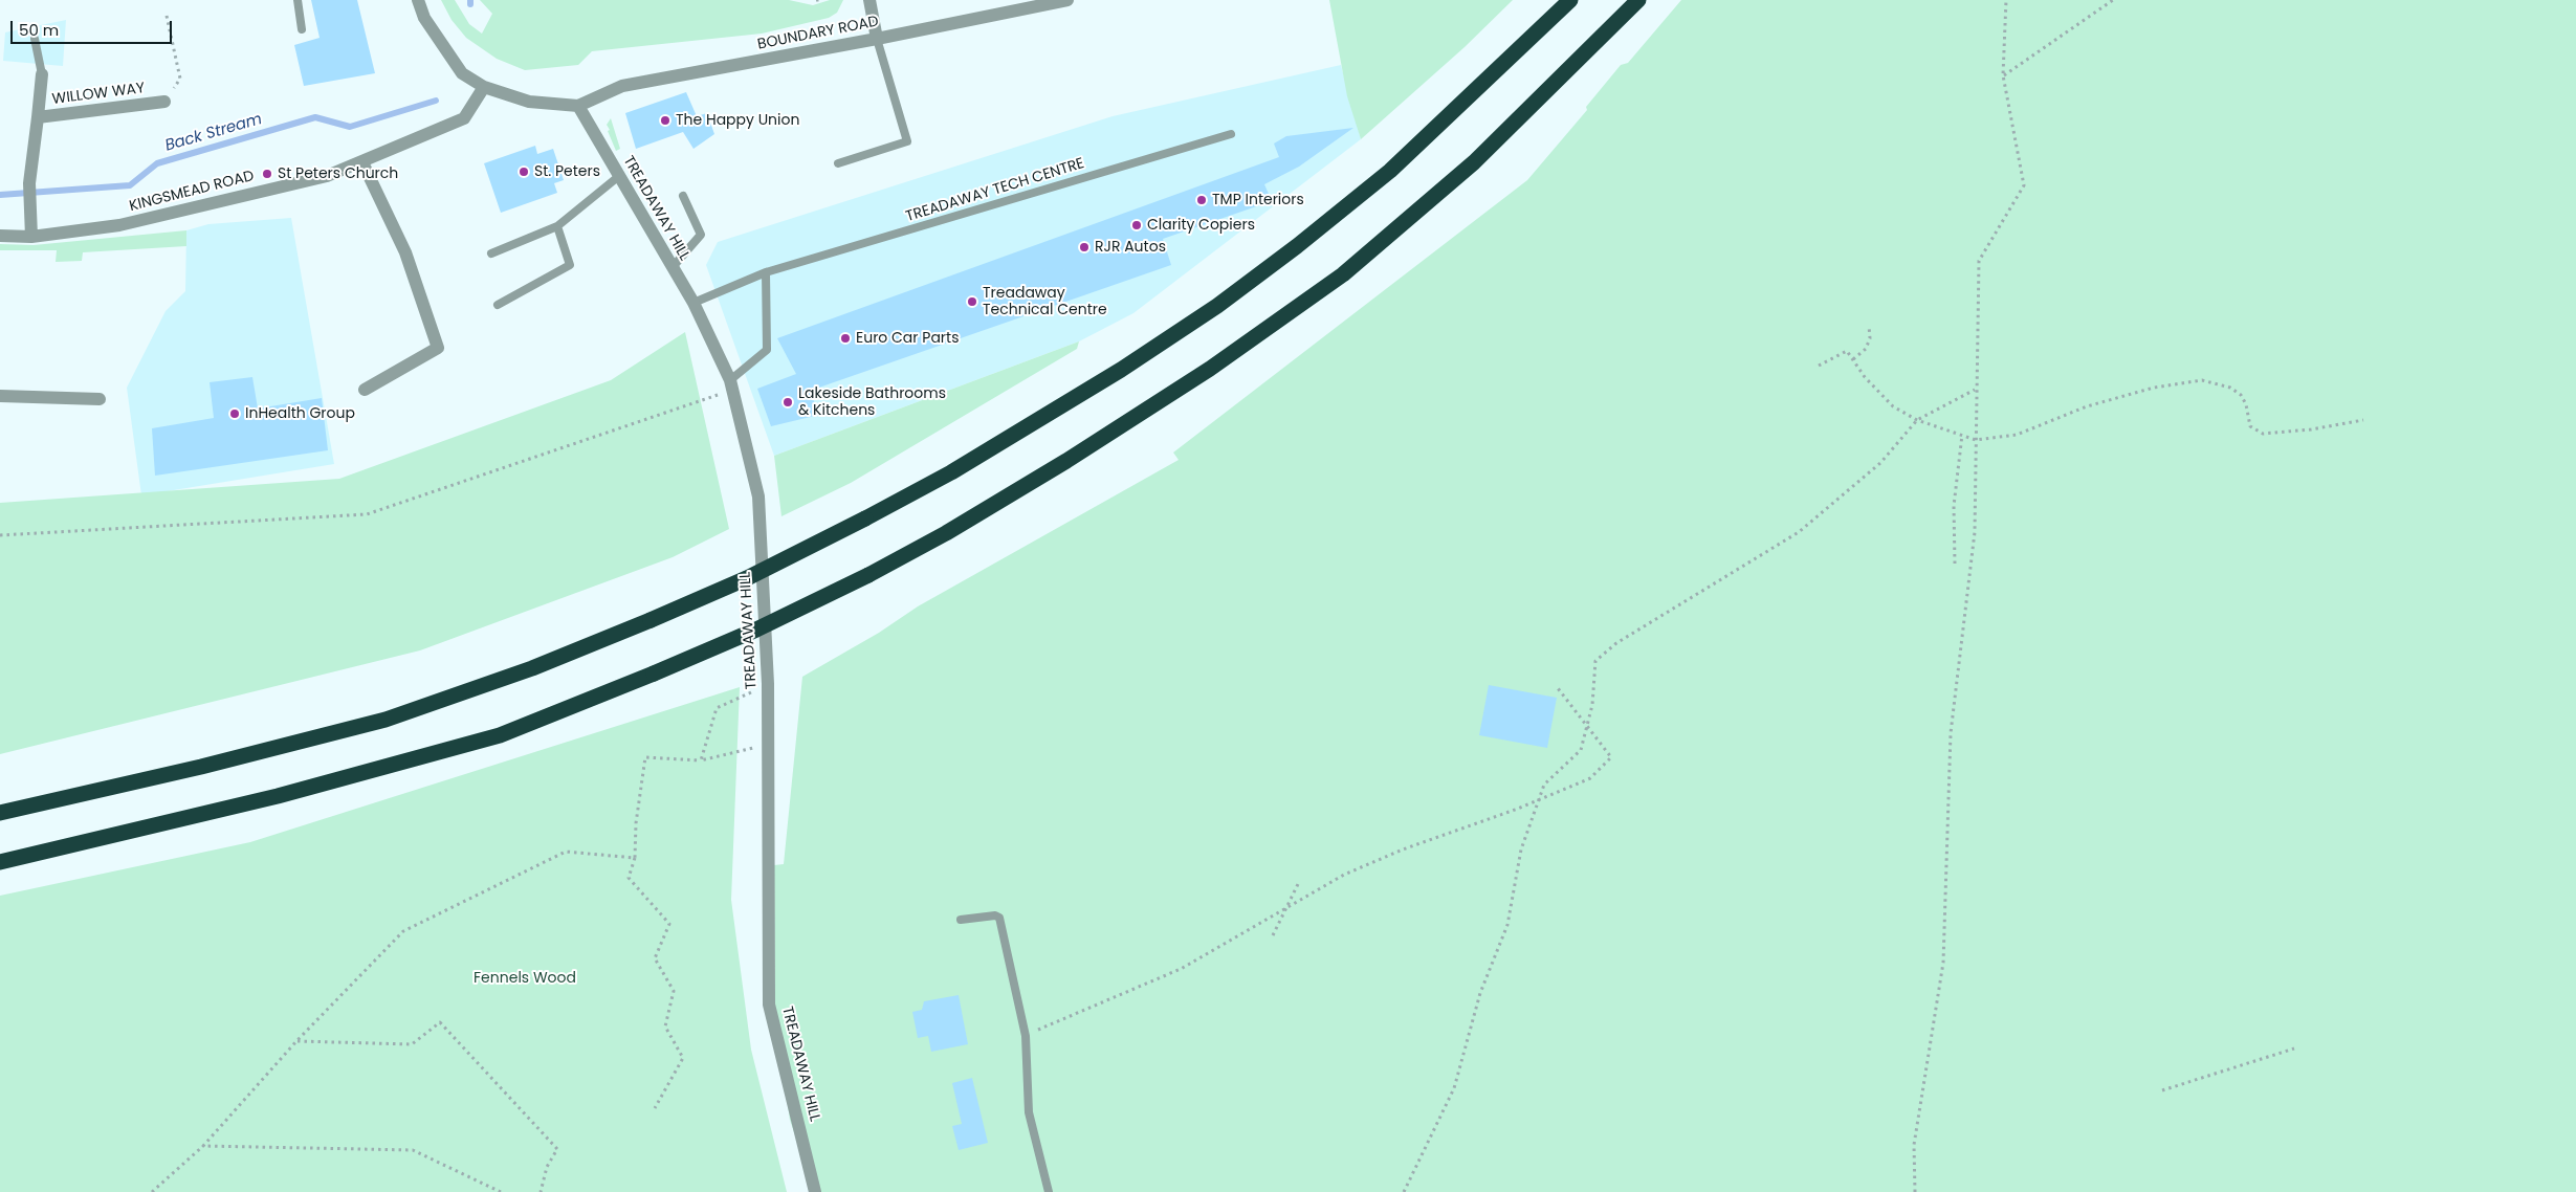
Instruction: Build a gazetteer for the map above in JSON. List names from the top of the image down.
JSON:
{
  "streets": {
    "street": [
      "BOUNDARY ROAD",
      "WILLOW WAY",
      "KINGSMEAD ROAD",
      "TREADAWAY HILL"
    ],
    "lane": ["TREADAWAY TECH CENTRE"]
  },
  "crossings": [
    ["BOUNDARY ROAD", "TREADAWAY HILL"],
    ["WILLOW WAY", "KINGSMEAD ROAD"],
    ["TREADAWAY TECH CENTRE", "TREADAWAY HILL"]
  ],
  "water": ["Back Stream"],
  "parks": ["Fennels Wood"],
  "places": [
    "The Happy Union",
    "St. Peters",
    "St Peters Church",
    "TMP Interiors",
    "Clarity Copiers",
    "RJR Autos",
    "Treadaway Technical Centre",
    "Euro Car Parts",
    "Lakeside Bathrooms & Kitchens",
    "InHealth Group"
  ],
  "scale_bar": "50 m"
}
